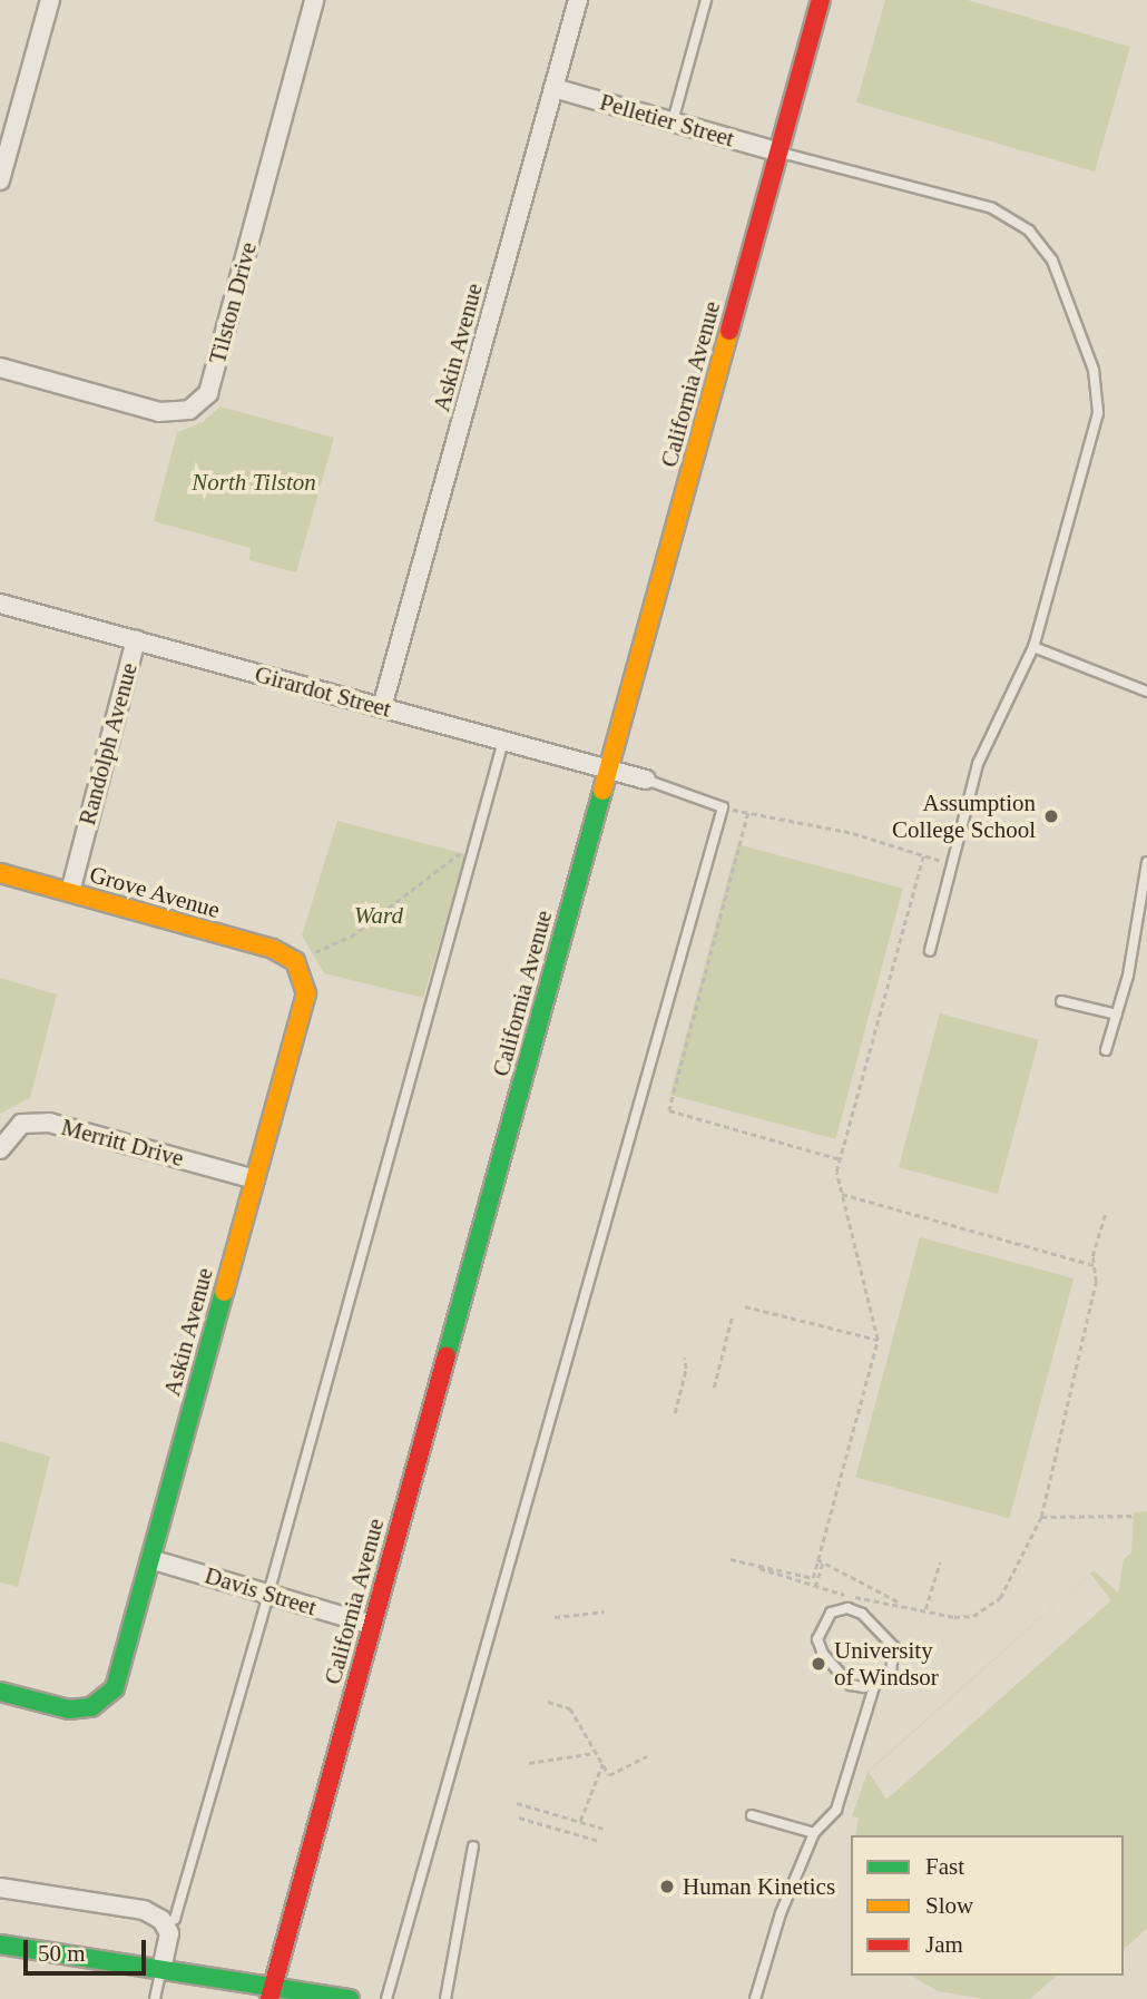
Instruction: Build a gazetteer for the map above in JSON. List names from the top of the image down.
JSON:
{
  "streets": {
    "street": [
      "Pelletier Street",
      "Tilston Drive",
      "Askin Avenue",
      "California Avenue",
      "Girardot Street",
      "Randolph Avenue",
      "Grove Avenue",
      "Merritt Drive",
      "Davis Street"
    ]
  },
  "crossings": [
    ["Pelletier Street", "Askin Avenue"],
    ["Pelletier Street", "California Avenue"],
    ["Askin Avenue", "Girardot Street"],
    ["Askin Avenue", "Grove Avenue"],
    ["Askin Avenue", "Merritt Drive"],
    ["Askin Avenue", "Davis Street"],
    ["California Avenue", "Girardot Street"],
    ["California Avenue", "Davis Street"],
    ["Girardot Street", "Randolph Avenue"],
    ["Randolph Avenue", "Grove Avenue"]
  ],
  "parks": ["North Tilston", "Ward"],
  "places": ["Assumption College School", "University of Windsor", "Human Kinetics"],
  "legend": ["Fast", "Slow", "Jam"],
  "scale_bar": "50 m"
}
